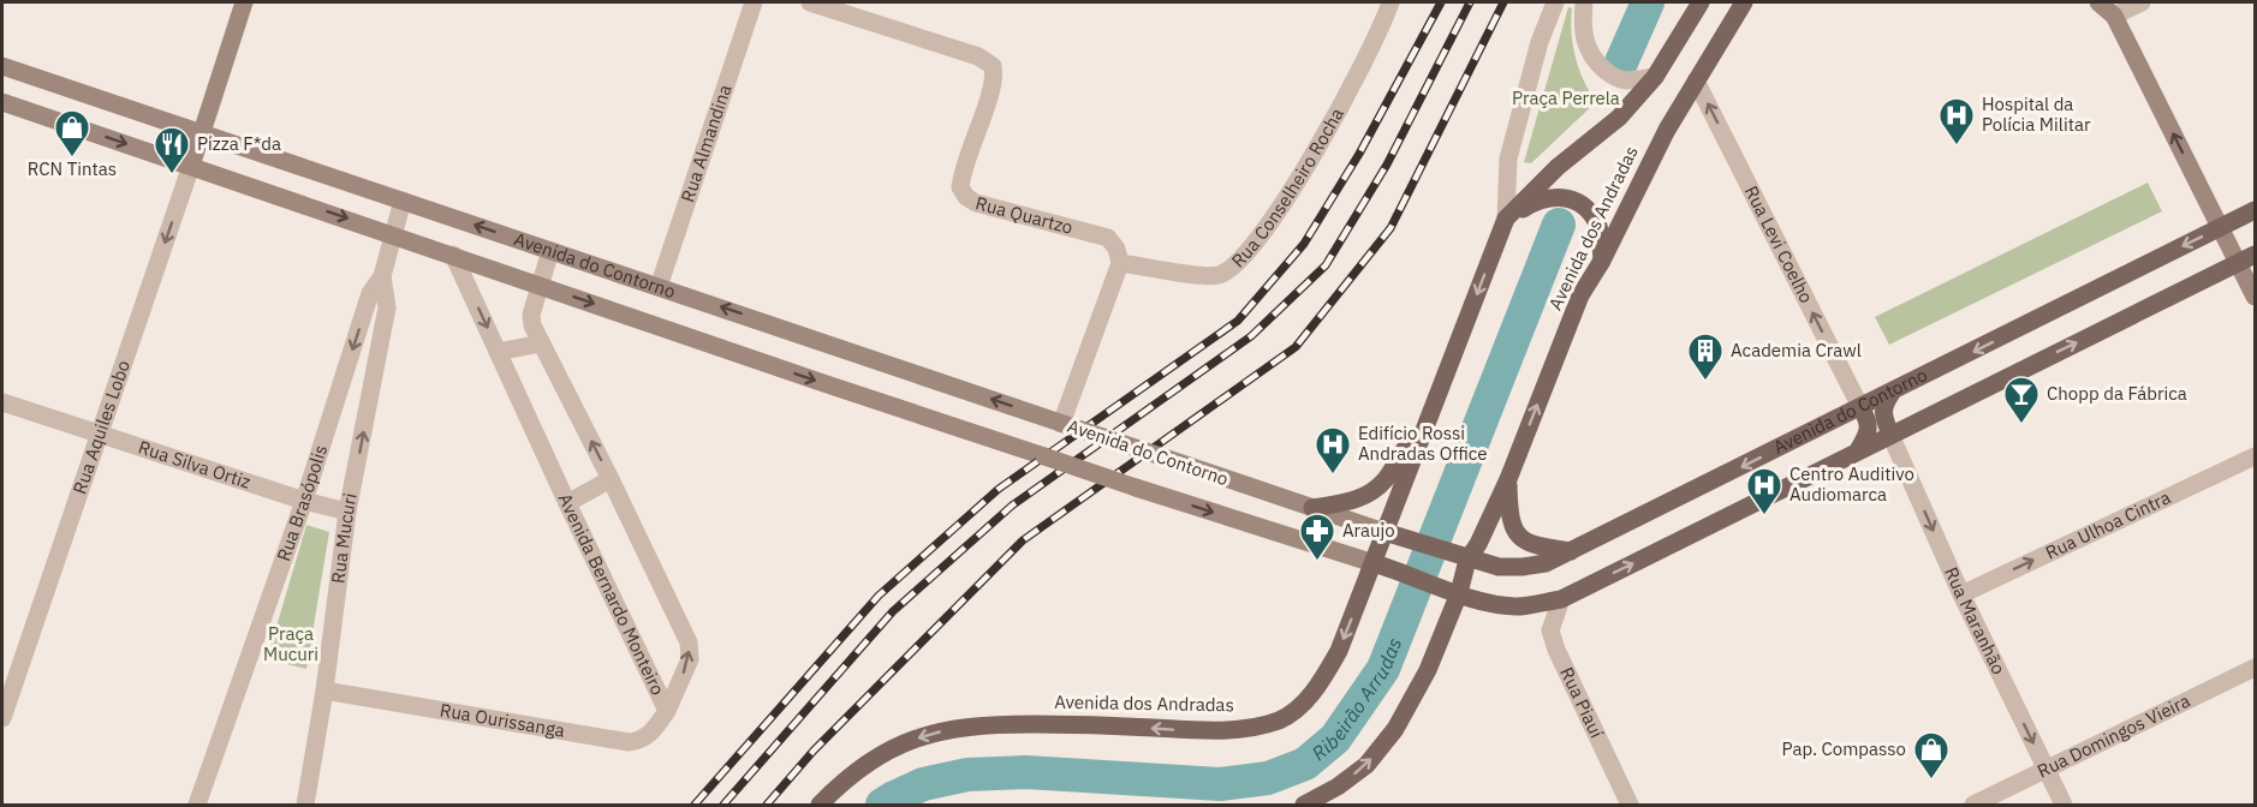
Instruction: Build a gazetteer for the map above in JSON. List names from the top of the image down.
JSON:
{
  "streets": {
    "main road": ["Avenida dos Andradas", "Avenida do Contorno", "Rua Aquiles Lobo"],
    "street": [
      "Rua Almandina",
      "Rua Conselheiro Rocha",
      "Rua Quartzo",
      "Rua Levi Coelho",
      "Rua Silva Ortiz",
      "Rua Brasópolis",
      "Rua Ulhoa Cintra",
      "Rua Mucuri",
      "Avenida Bernardo Monteiro",
      "Rua Maranhão",
      "Rua Piauí",
      "Rua Ourissanga",
      "Rua Domingos Vieira"
    ]
  },
  "crossings": [
    ["Rua Almandina", "Avenida do Contorno"],
    ["Rua Conselheiro Rocha", "Rua Quartzo"],
    ["Avenida dos Andradas", "Rua Levi Coelho"],
    ["Avenida dos Andradas", "Avenida do Contorno"],
    ["Rua Levi Coelho", "Avenida do Contorno"],
    ["Avenida do Contorno", "Rua Aquiles Lobo"],
    ["Avenida do Contorno", "Rua Brasópolis"],
    ["Avenida do Contorno", "Avenida Bernardo Monteiro"],
    ["Avenida do Contorno", "Rua Maranhão"],
    ["Avenida do Contorno", "Rua Piauí"],
    ["Rua Aquiles Lobo", "Rua Silva Ortiz"],
    ["Rua Silva Ortiz", "Rua Brasópolis"],
    ["Rua Silva Ortiz", "Rua Mucuri"],
    ["Rua Brasópolis", "Rua Mucuri"],
    ["Rua Ulhoa Cintra", "Rua Maranhão"],
    ["Rua Mucuri", "Rua Ourissanga"],
    ["Avenida Bernardo Monteiro", "Rua Ourissanga"],
    ["Rua Maranhão", "Rua Domingos Vieira"]
  ],
  "one_way": [
    "Rua Levi Coelho",
    "Rua Aquiles Lobo",
    "Rua Brasópolis",
    "Rua Ulhoa Cintra",
    "Rua Mucuri",
    "Rua Maranhão"
  ],
  "water": ["Ribeirão Arrudas"],
  "parks": ["Praça Perrela", "Praça Mucuri"],
  "places": {
    "hospital": ["Hospital da Polícia Militar", "Edifício Rossi Andradas Office", "Centro Auditivo Audiomarca"],
    "shop": ["RCN Tintas", "Pap. Compasso"],
    "restaurant": ["Pizza F*da"],
    "building": ["Academia Crawl"],
    "bar": ["Chopp da Fábrica"],
    "pharmacy": ["Araujo"]
  }
}
